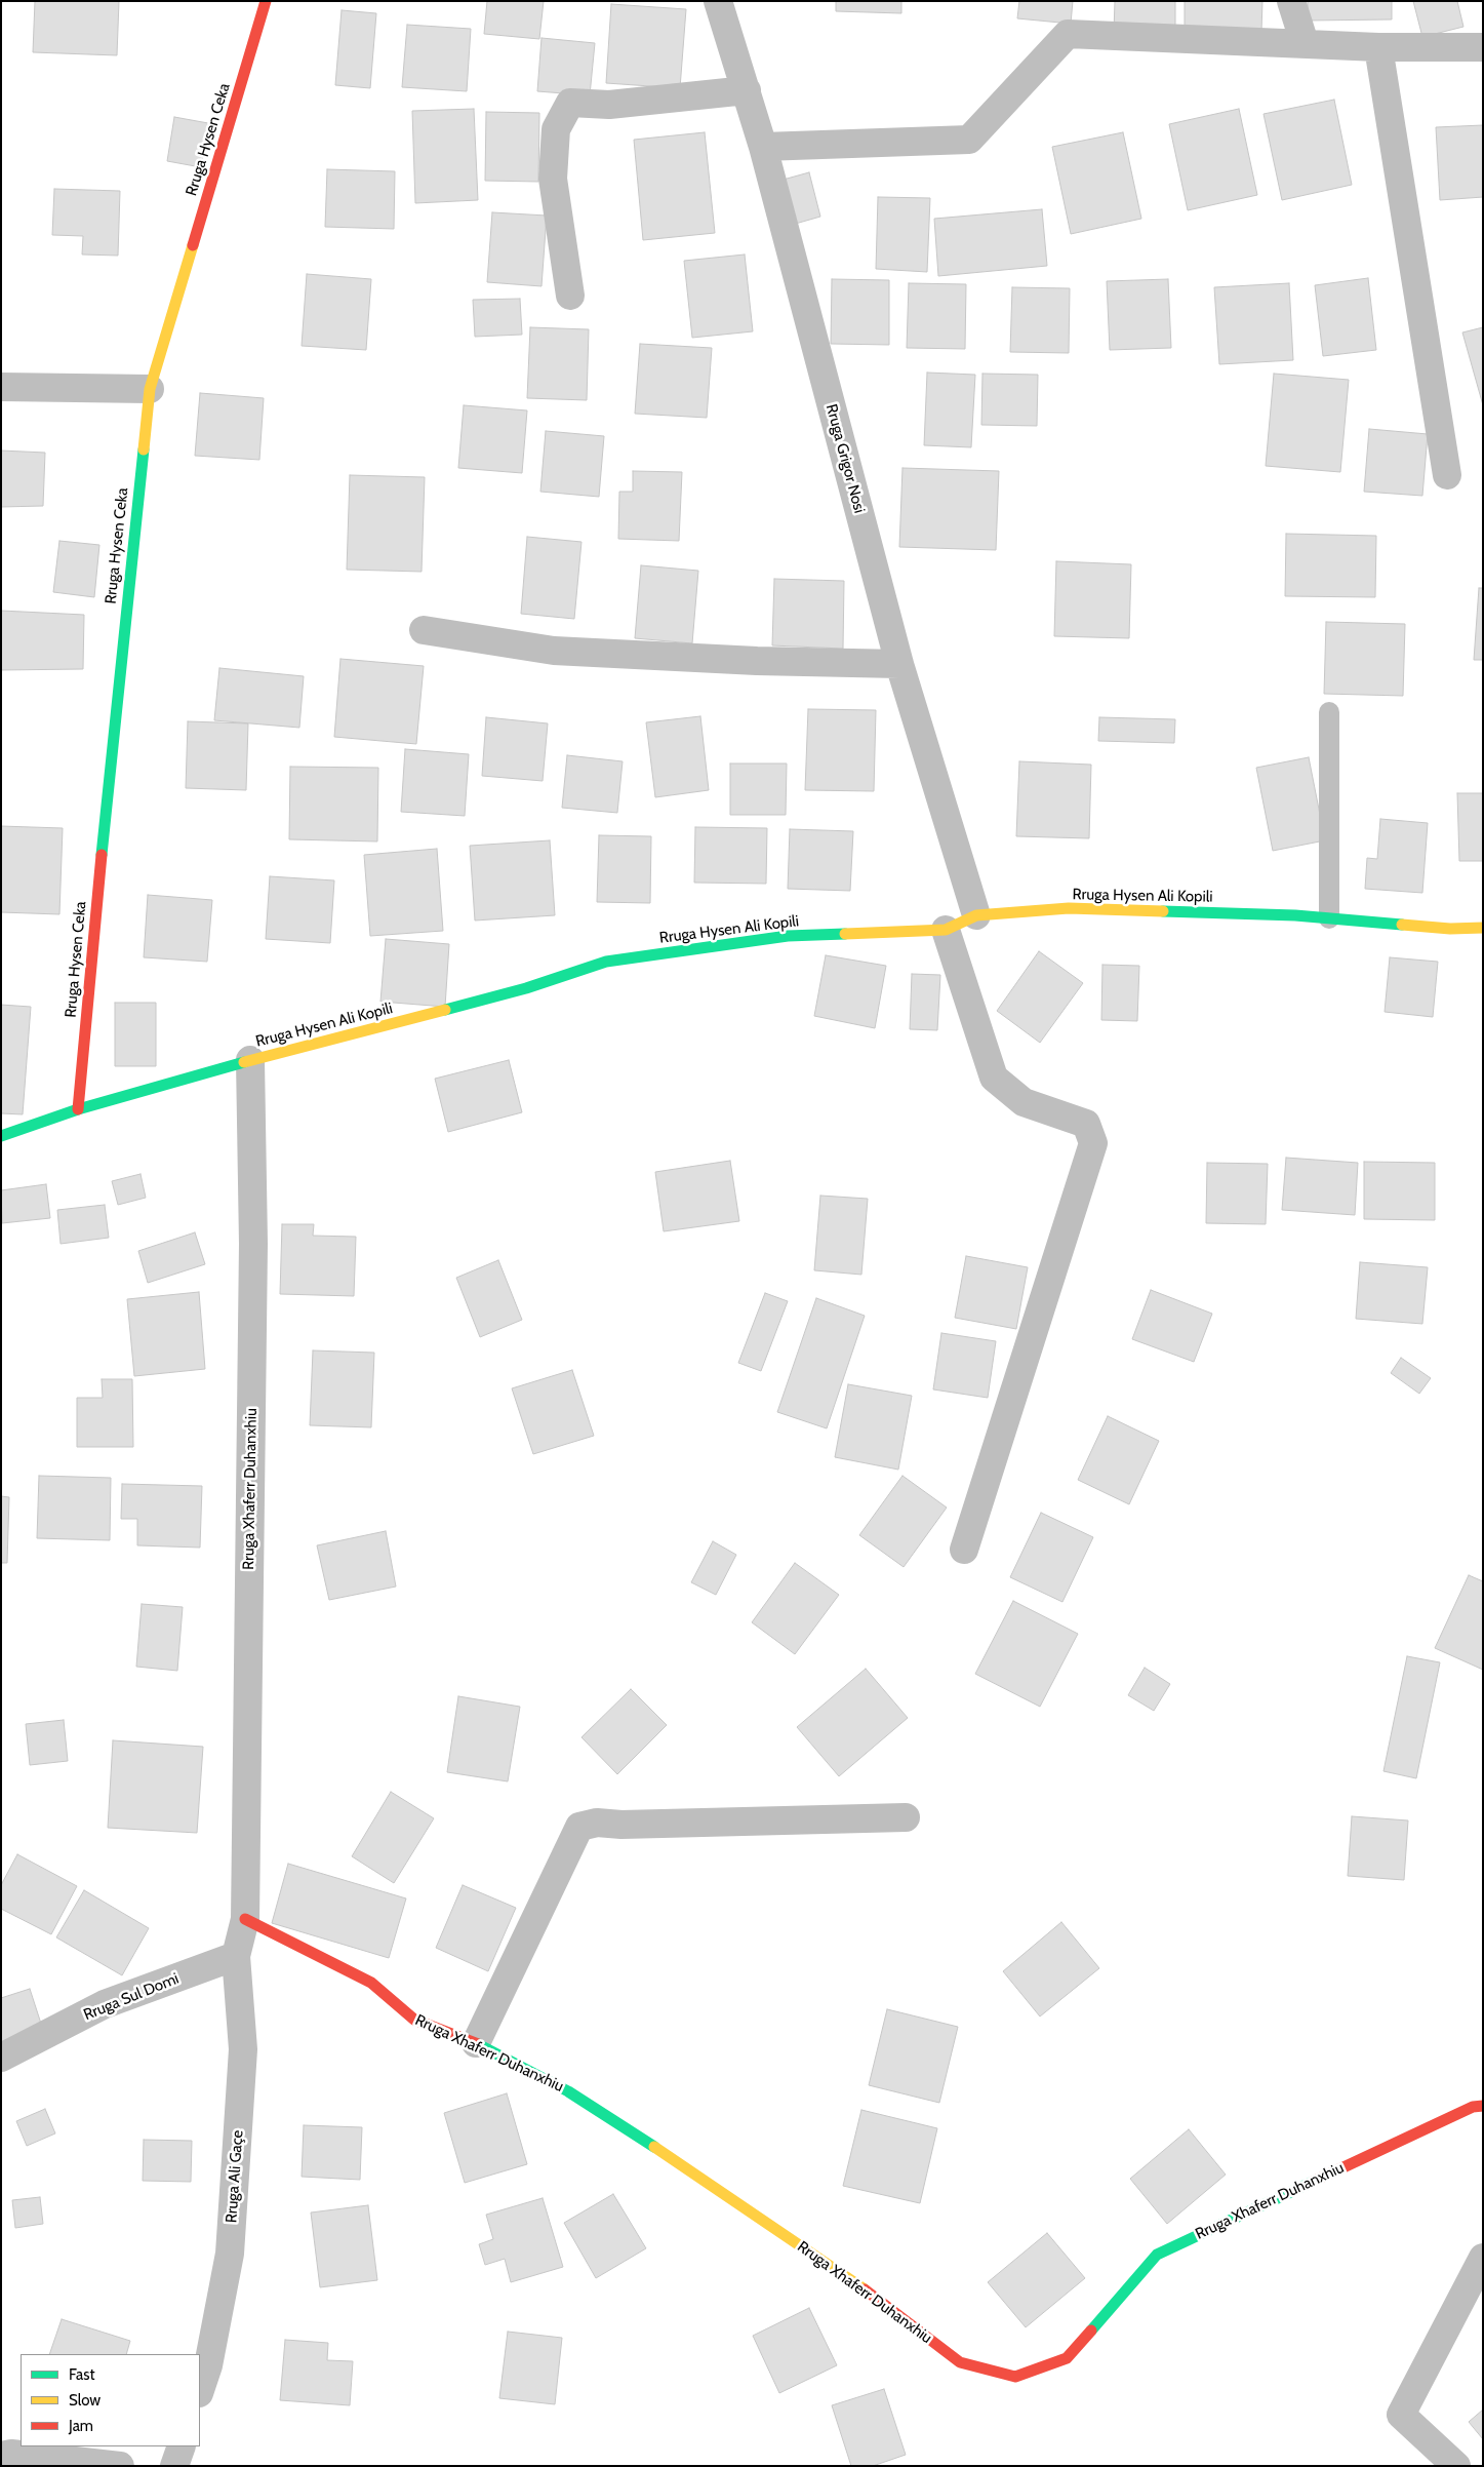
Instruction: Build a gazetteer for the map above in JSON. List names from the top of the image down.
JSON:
{
  "streets": {
    "street": [
      "Rruga Hysen Ceka",
      "Rruga Grigor Nosi",
      "Rruga Hysen Ali Kopili",
      "Rruga Xhaferr Duhanxhiu",
      "Rruga Sul Domi",
      "Rruga Ali Gaçe"
    ]
  },
  "crossings": [
    ["Rruga Hysen Ceka", "Rruga Hysen Ali Kopili"],
    ["Rruga Grigor Nosi", "Rruga Hysen Ali Kopili"],
    ["Rruga Hysen Ali Kopili", "Rruga Xhaferr Duhanxhiu"],
    ["Rruga Xhaferr Duhanxhiu", "Rruga Sul Domi"],
    ["Rruga Xhaferr Duhanxhiu", "Rruga Ali Gaçe"],
    ["Rruga Sul Domi", "Rruga Ali Gaçe"]
  ],
  "legend": ["Fast", "Slow", "Jam"]
}
